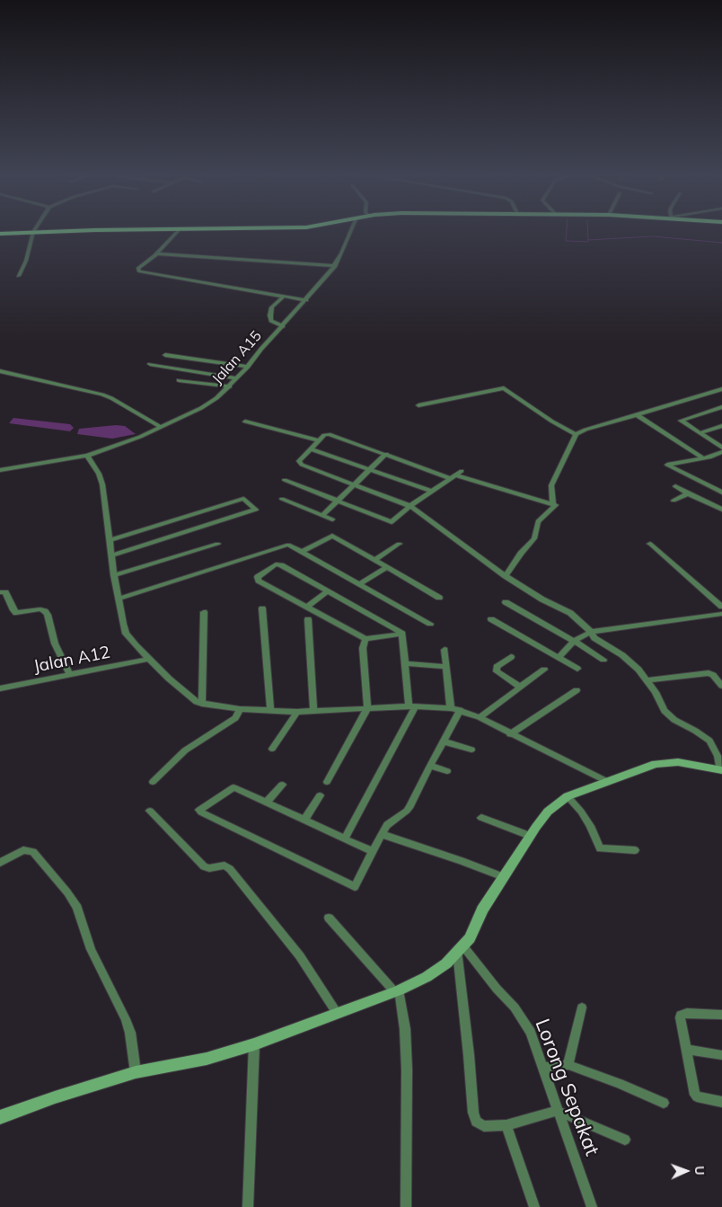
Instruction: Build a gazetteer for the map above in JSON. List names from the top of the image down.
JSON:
{
  "streets": {
    "street": ["Jalan A15", "Jalan A12", "Lorong Sepakat"]
  },
  "north": "right"
}
